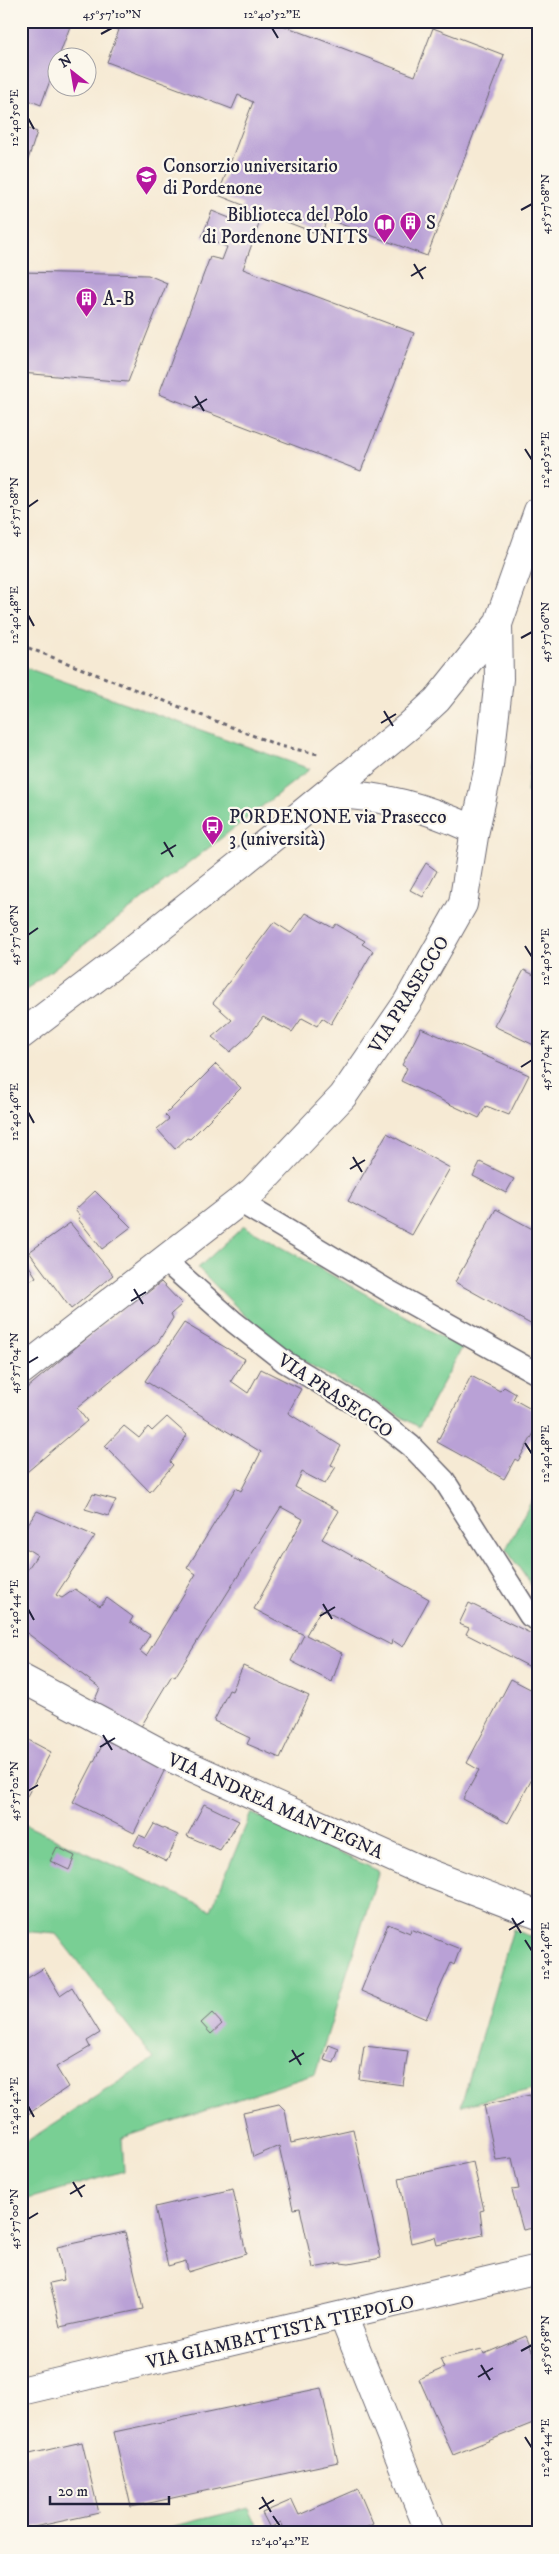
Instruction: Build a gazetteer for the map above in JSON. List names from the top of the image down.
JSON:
{
  "streets": {
    "street": ["VIA PRASECCO", "VIA ANDREA MANTEGNA", "VIA GIAMBATTISTA TIEPOLO"]
  },
  "places": {
    "school or university": ["Consorzio universitario di Pordenone"],
    "building": ["S", "A-B"],
    "library": ["Biblioteca del Polo di Pordenone UNITS"],
    "bus stop": ["PORDENONE via Prasecco 3 (università)"]
  },
  "scale_bar": "20 m",
  "north": "top left",
  "coordinates": [
    "45°57'10\"N",
    "12°40'52\"E",
    "12°40'50\"E",
    "45°57'08\"N",
    "12°40'48\"E",
    "45°57'06\"N",
    "45°57'04\"N",
    "12°40'46\"E",
    "12°40'44\"E",
    "45°57'02\"N",
    "12°40'42\"E",
    "45°57'00\"N",
    "45°56'58\"N"
  ]
}
